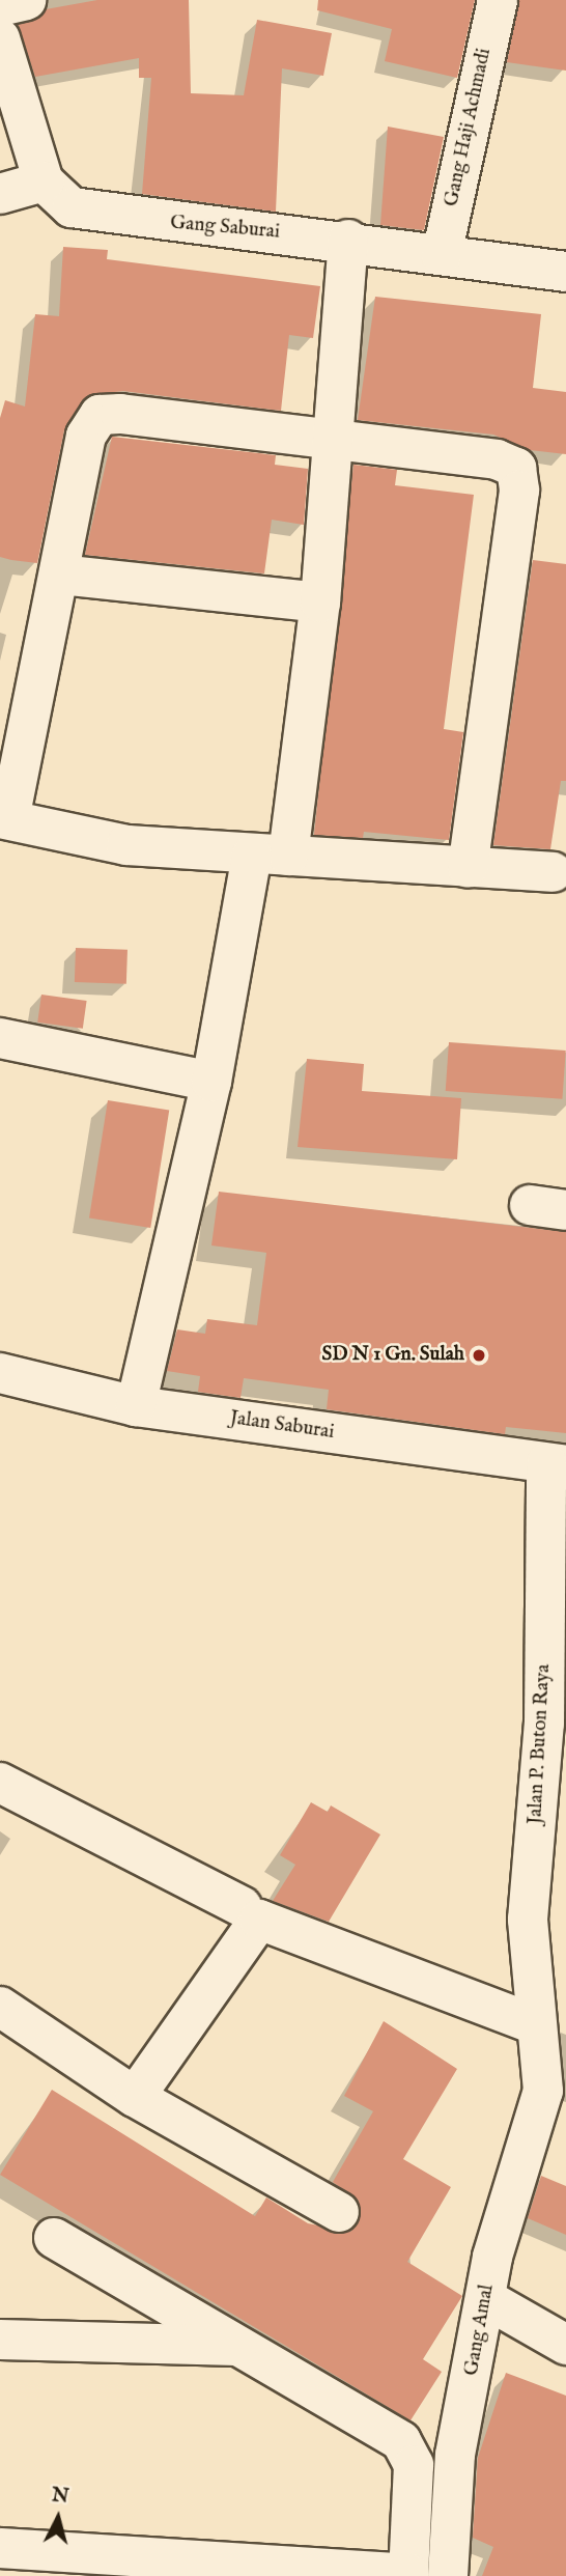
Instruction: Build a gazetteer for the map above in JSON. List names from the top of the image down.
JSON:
{
  "streets": {
    "street": [
      "Gang Haji Achmadi",
      "Gang Saburai",
      "Jalan Saburai",
      "Jalan P. Buton Raya",
      "Gang Amal"
    ]
  },
  "crossings": [
    ["Gang Haji Achmadi", "Gang Saburai"],
    ["Jalan Saburai", "Jalan P. Buton Raya"],
    ["Jalan P. Buton Raya", "Gang Amal"]
  ],
  "places": ["SD N 1 Gn. Sulah"],
  "north": "top"
}
